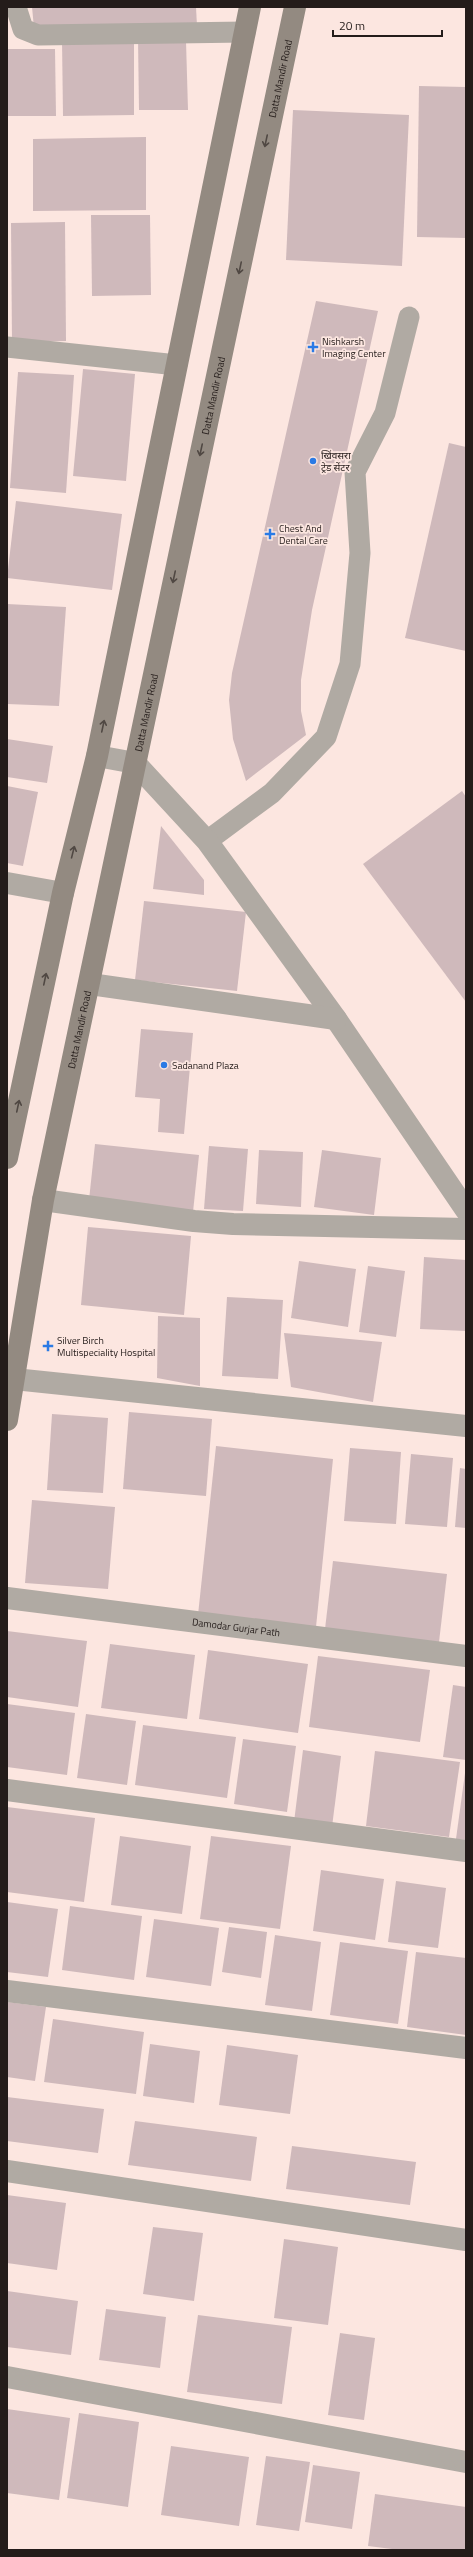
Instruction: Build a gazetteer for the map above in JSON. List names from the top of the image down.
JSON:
{
  "streets": {
    "main road": ["Datta Mandir Road"],
    "street": ["Damodar Gurjar Path"]
  },
  "places": {
    "health": ["Nishkarsh Imaging Center", "Chest And Dental Care", "Silver Birch Multispeciality Hospital"],
    "other": ["खिंवसरा ट्रेड सेंटर", "Sadanand Plaza"]
  },
  "scale_bar": "20 m"
}
